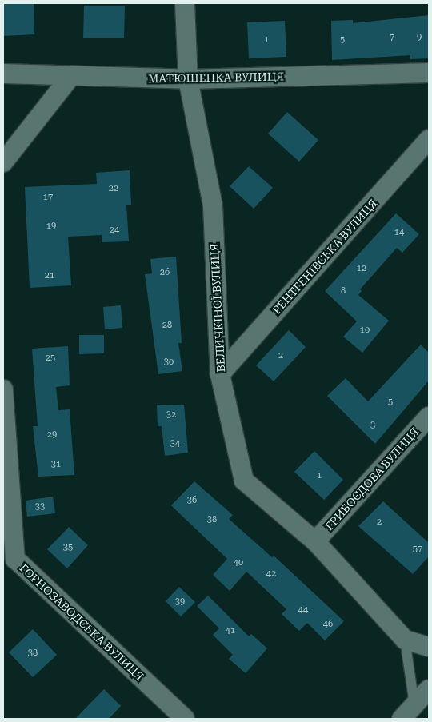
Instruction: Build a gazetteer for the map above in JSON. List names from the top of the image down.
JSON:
{
  "streets": {
    "street": [
      "МАТЮШЕНКА ВУЛИЦЯ",
      "РЕНТГЕНІВСЬКА ВУЛИЦЯ",
      "ВЕЛИЧКІНОЇ ВУЛИЦЯ",
      "ГРИБОЄДОВА ВУЛИЦЯ",
      "ГОРНОЗАВОДСЬКА ВУЛИЦЯ"
    ]
  },
  "crossings": [
    ["МАТЮШЕНКА ВУЛИЦЯ", "ВЕЛИЧКІНОЇ ВУЛИЦЯ"],
    ["РЕНТГЕНІВСЬКА ВУЛИЦЯ", "ВЕЛИЧКІНОЇ ВУЛИЦЯ"],
    ["ВЕЛИЧКІНОЇ ВУЛИЦЯ", "ГРИБОЄДОВА ВУЛИЦЯ"]
  ],
  "house_numbers": [
    "7",
    "9",
    "1",
    "5",
    "22",
    "17",
    "19",
    "24",
    "14",
    "12",
    "26",
    "21",
    "8",
    "28",
    "10",
    "2",
    "25",
    "30",
    "5",
    "32",
    "3",
    "29",
    "34",
    "31",
    "1",
    "36",
    "33",
    "38",
    "2",
    "35",
    "57",
    "40",
    "42",
    "39",
    "44",
    "46",
    "41",
    "38"
  ]
}
